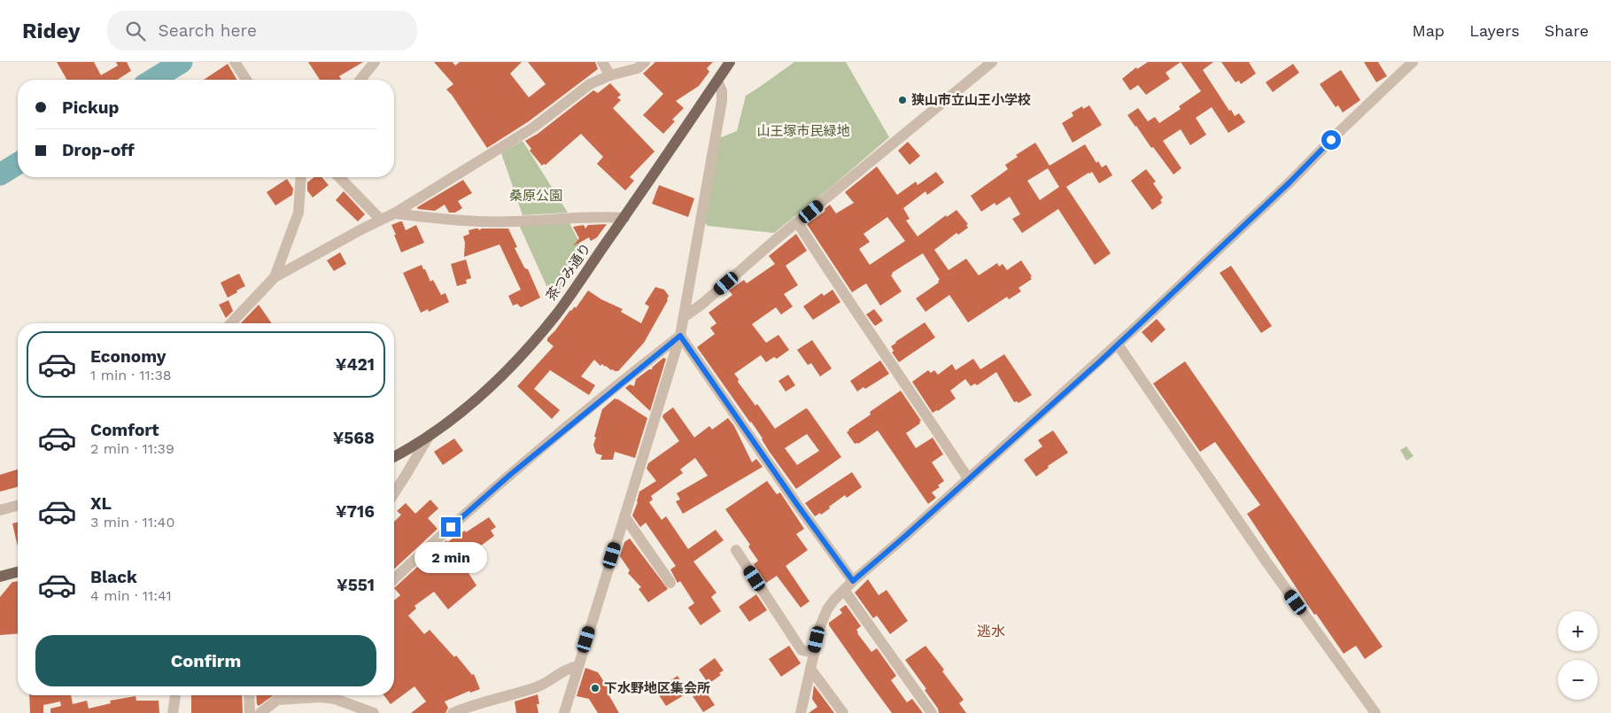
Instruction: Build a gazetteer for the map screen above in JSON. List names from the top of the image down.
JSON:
{
  "streets": {
    "main road": ["茶つみ通り"]
  },
  "districts": ["逃水"],
  "parks": ["山王塚市民緑地", "桑原公園"],
  "places": ["狭山市立山王小学校", "下水野地区集会所"],
  "page": {
    "header": "Ridey",
    "search": "Search here",
    "nav": ["Map", "Layers", "Share"],
    "banner": ["Pickup", "Drop-off"],
    "list": [
      {
        "name": "Economy",
        "note": "1 min · 11:38",
        "value": "¥421"
      },
      {
        "name": "Comfort",
        "note": "2 min · 11:39",
        "value": "¥568"
      },
      {
        "name": "XL",
        "note": "3 min · 11:40",
        "value": "¥716"
      },
      {
        "name": "Black",
        "note": "4 min · 11:41",
        "value": "¥551"
      }
    ],
    "bubble": "2 min",
    "map_buttons": ["+", "−"],
    "buttons": "Confirm"
  }
}
